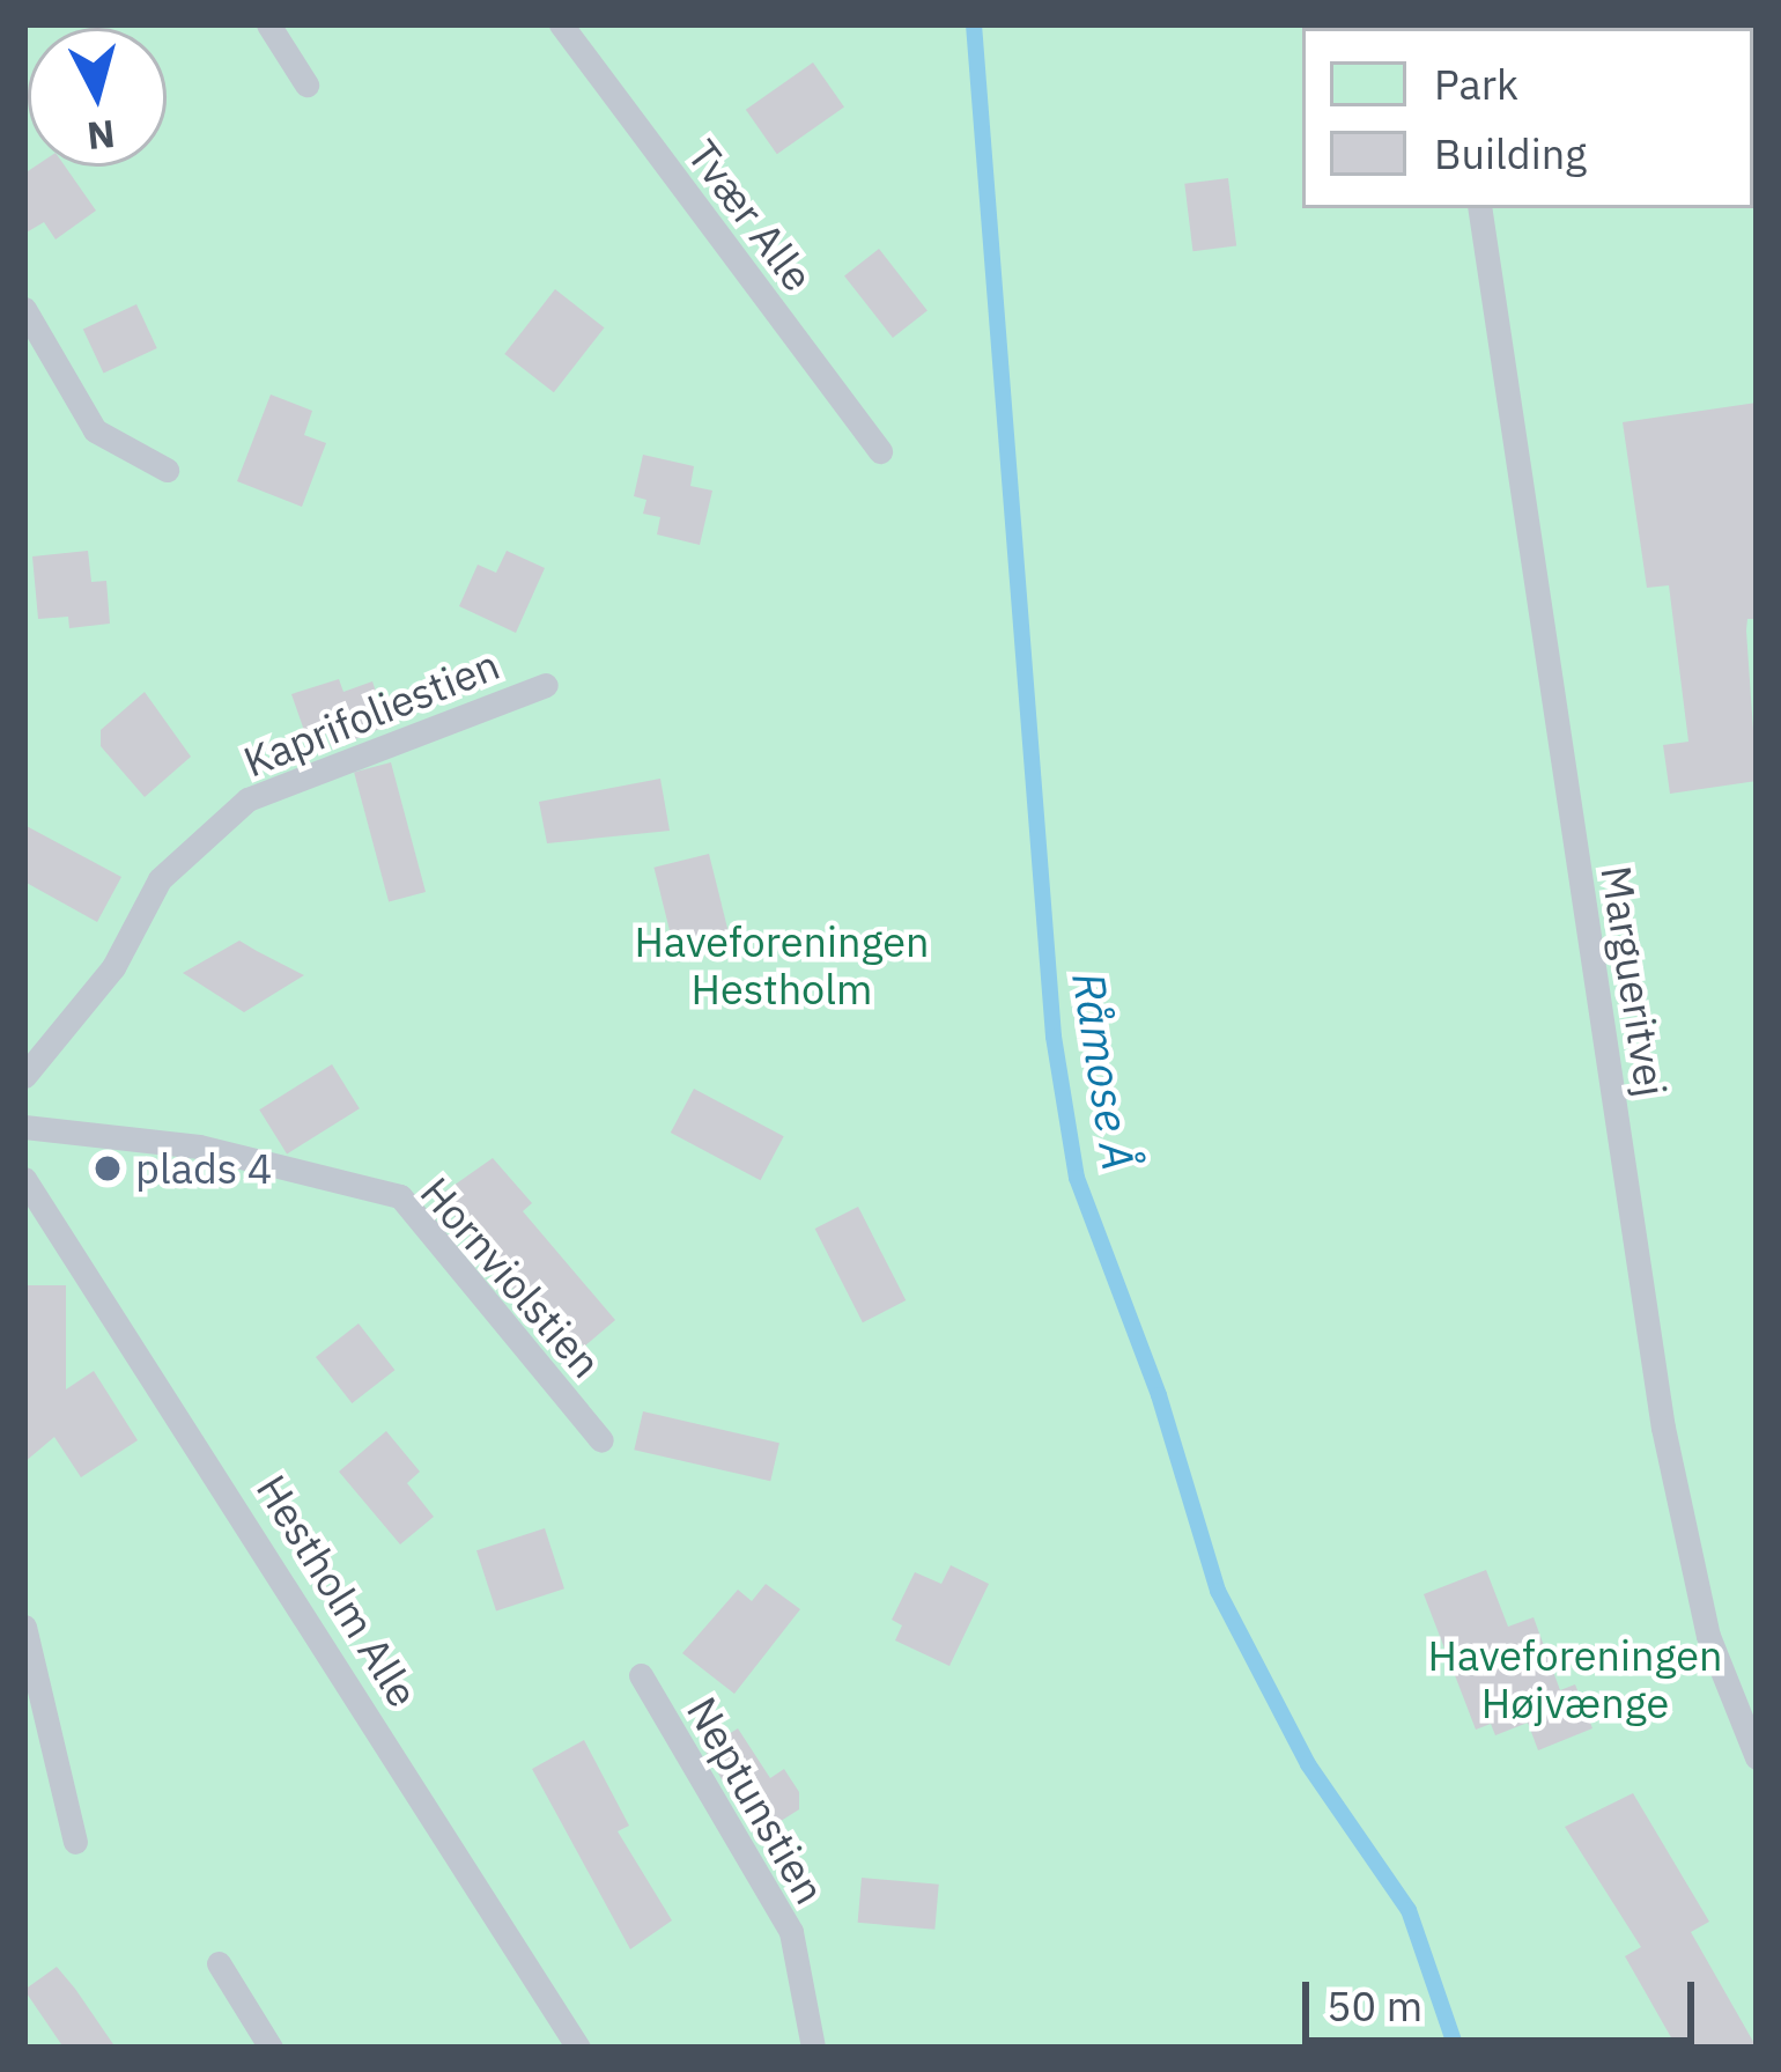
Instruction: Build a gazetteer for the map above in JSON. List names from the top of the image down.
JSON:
{
  "streets": {
    "lane": [
      "Tvær Alle",
      "Kaprifoliestien",
      "Margueritvej",
      "Hornviolstien",
      "Hestholm Alle",
      "Neptunstien"
    ]
  },
  "water": ["Råmose Å"],
  "parks": ["Haveforeningen Hestholm", "Haveforeningen Højvænge"],
  "places": ["plads 4"],
  "legend": ["Park", "Building"],
  "scale_bar": "50 m",
  "north": "bottom"
}
